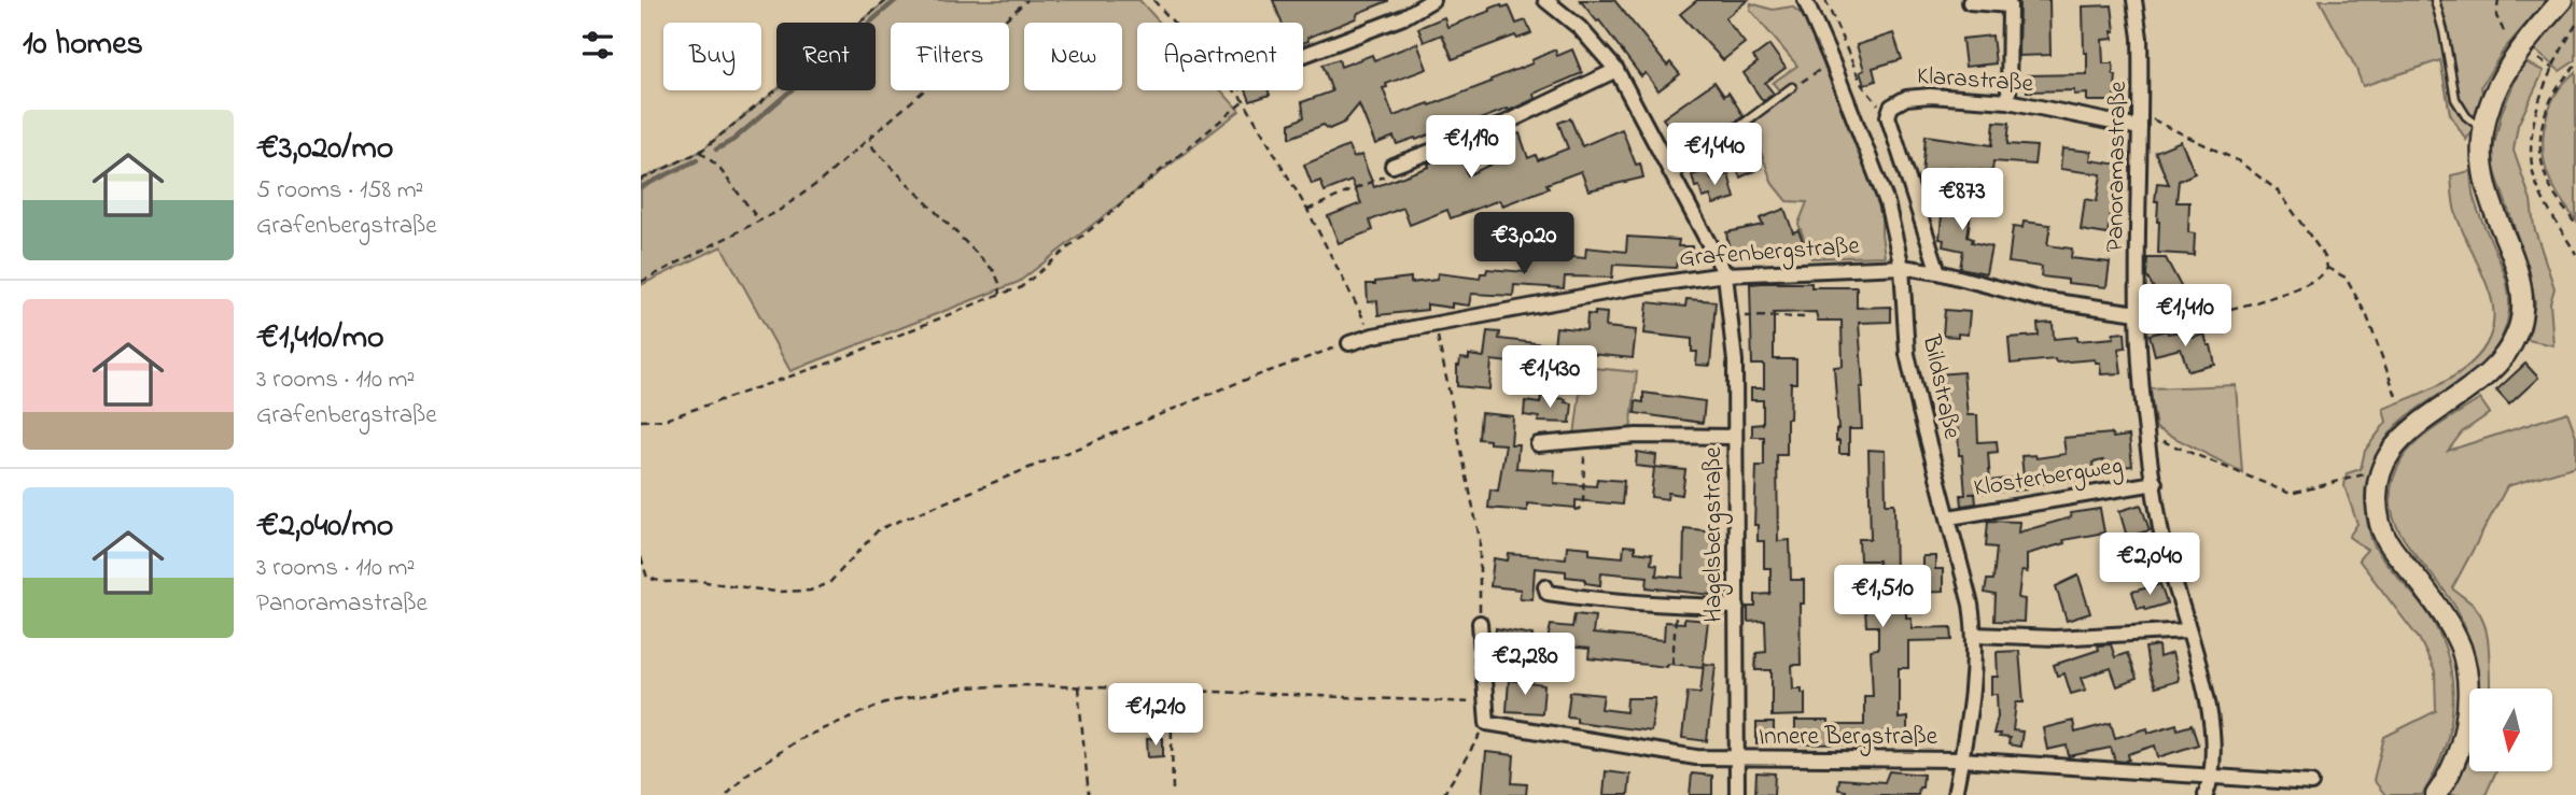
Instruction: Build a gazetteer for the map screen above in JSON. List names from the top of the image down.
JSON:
{
  "streets": {
    "street": [
      "Klarastraße",
      "Panoramastraße",
      "Grafenbergstraße",
      "Bildstraße",
      "Klosterbergweg",
      "Hagelsbergstraße",
      "Innere Bergstraße"
    ]
  },
  "crossings": [
    ["Klarastraße", "Panoramastraße"],
    ["Panoramastraße", "Grafenbergstraße"],
    ["Panoramastraße", "Klosterbergweg"],
    ["Panoramastraße", "Innere Bergstraße"],
    ["Grafenbergstraße", "Bildstraße"],
    ["Grafenbergstraße", "Hagelsbergstraße"],
    ["Bildstraße", "Klosterbergweg"],
    ["Bildstraße", "Innere Bergstraße"],
    ["Hagelsbergstraße", "Innere Bergstraße"]
  ],
  "north": "bottom",
  "page": {
    "heading": "10 homes",
    "chip": [
      "Buy",
      "Rent",
      "Filters",
      "New",
      "Apartment"
    ],
    "list": [
      {
        "name": "€3,020/mo",
        "note": "5 rooms · 158 m² · Grafenbergstraße"
      },
      {
        "name": "€1,410/mo",
        "note": "3 rooms · 110 m² · Grafenbergstraße"
      },
      {
        "name": "€2,040/mo",
        "note": "3 rooms · 110 m² · Panoramastraße"
      }
    ],
    "price": [
      "€1,190",
      "€1,440",
      "€873",
      "€3,020",
      "€1,410",
      "€1,430",
      "€2,040",
      "€1,510",
      "€2,280",
      "€1,210"
    ]
  }
}
